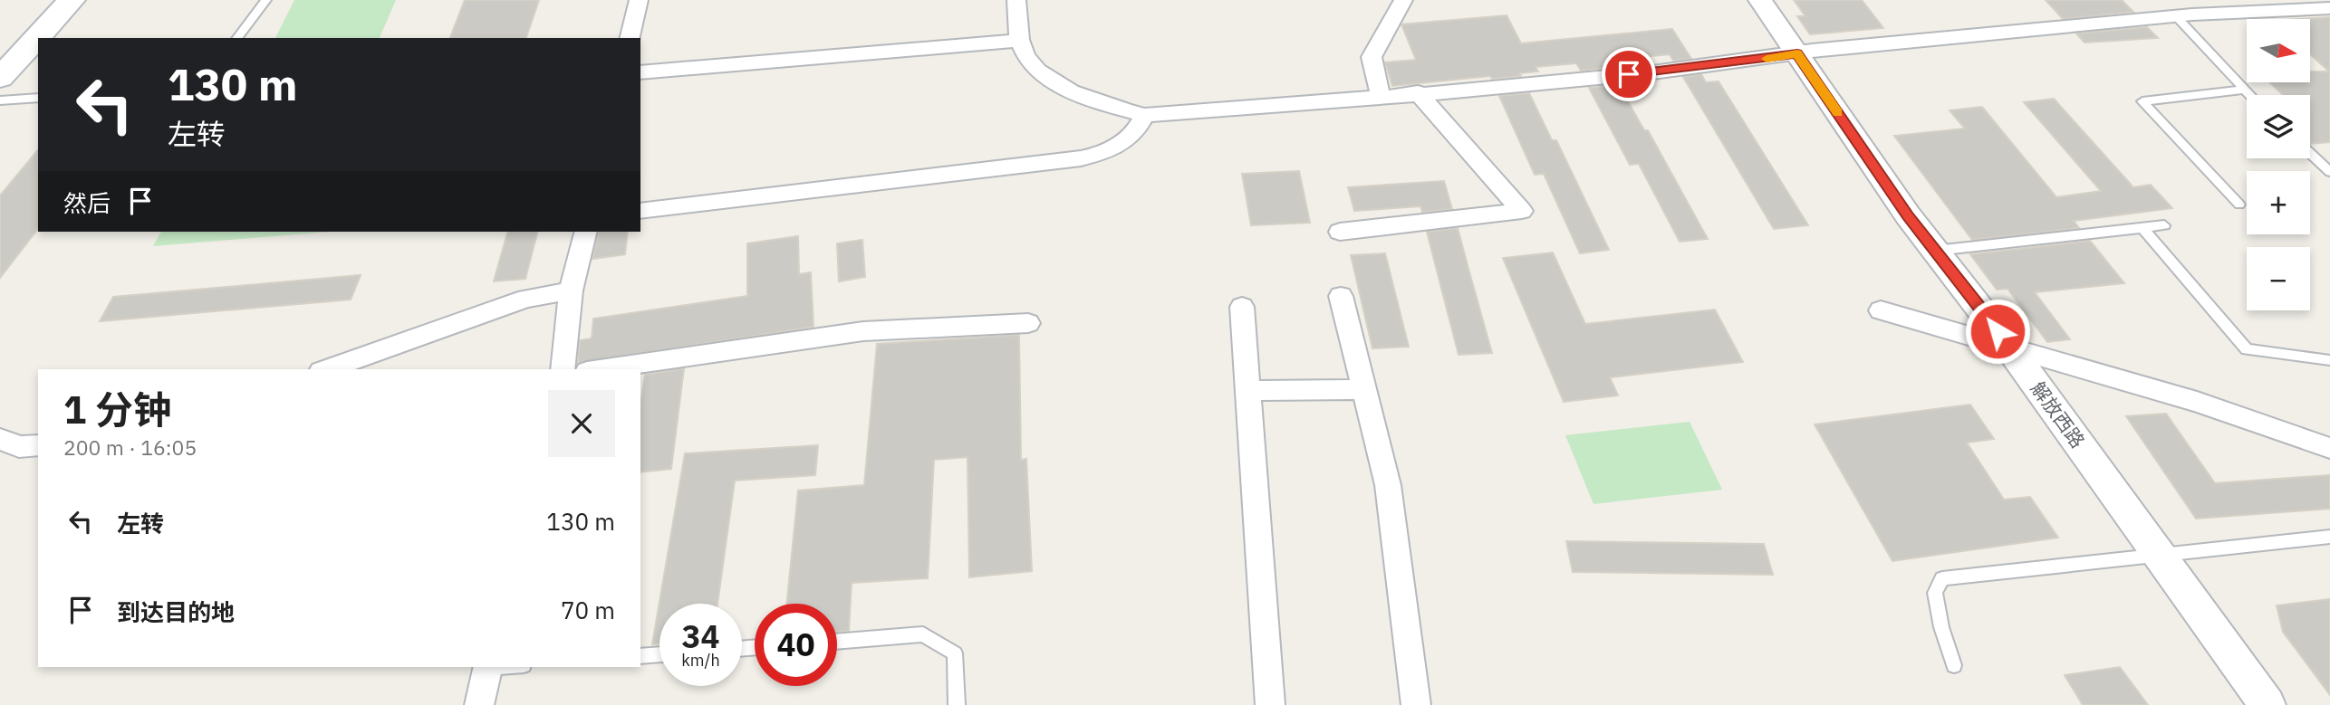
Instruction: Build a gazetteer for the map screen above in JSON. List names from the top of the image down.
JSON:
{
  "streets": {
    "street": ["解放西路"]
  },
  "north": "right",
  "page": {
    "map_buttons": ["+", "−"],
    "turn": ["130 m", "左转"],
    "then": "然后",
    "heading": ["1 分钟", "200 m · 16:05"],
    "list": [
      {
        "name": "左转",
        "value": "130 m"
      },
      {
        "name": "到达目的地",
        "value": "70 m"
      }
    ],
    "speed": "34 km/h",
    "limit": "40"
  }
}
